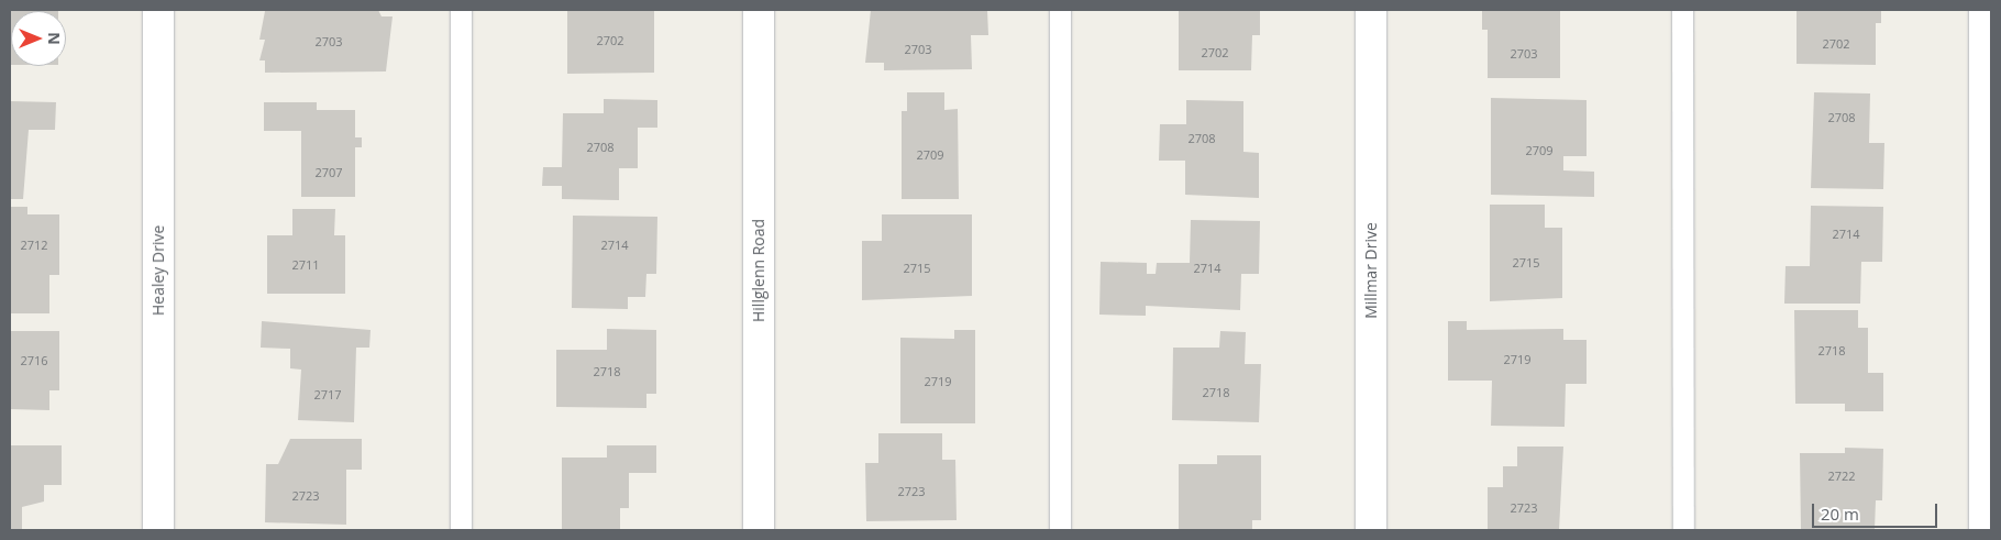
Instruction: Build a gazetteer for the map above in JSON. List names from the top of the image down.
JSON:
{
  "streets": {
    "street": ["Healey Drive", "Hillglenn Road", "Millmar Drive"]
  },
  "house_numbers": [
    "2702",
    "2703",
    "2702",
    "2703",
    "2702",
    "2703",
    "2708",
    "2708",
    "2708",
    "2709",
    "2709",
    "2707",
    "2714",
    "2712",
    "2714",
    "2715",
    "2711",
    "2715",
    "2714",
    "2718",
    "2719",
    "2716",
    "2718",
    "2719",
    "2718",
    "2717",
    "2722",
    "2723",
    "2723",
    "2723"
  ],
  "scale_bar": "20 m",
  "north": "right"
}
